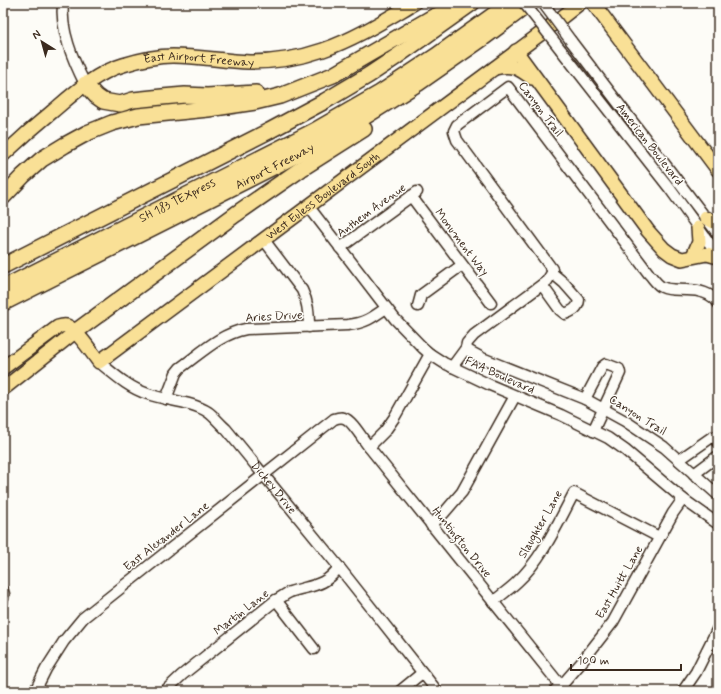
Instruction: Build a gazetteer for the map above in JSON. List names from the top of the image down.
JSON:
{
  "streets": {
    "highway": ["Airport Freeway", "SH 183 TEXpress"],
    "main road": ["East Airport Freeway", "West Euless Boulevard South", "Dickey Drive"],
    "street": [
      "Canyon Trail",
      "American Boulevard",
      "Anthem Avenue",
      "Monument Way",
      "Aries Drive",
      "FAA Boulevard",
      "Slaughter Lane",
      "East Alexander Lane",
      "Huntington Drive",
      "East Huitt Lane",
      "Martin Lane"
    ]
  },
  "crossings": [
    ["West Euless Boulevard South", "FAA Boulevard"],
    ["West Euless Boulevard South", "Dickey Drive"],
    ["Anthem Avenue", "Monument Way"],
    ["Anthem Avenue", "FAA Boulevard"],
    ["Aries Drive", "FAA Boulevard"],
    ["Aries Drive", "Dickey Drive"],
    ["FAA Boulevard", "East Huitt Lane"],
    ["Dickey Drive", "East Alexander Lane"],
    ["Dickey Drive", "Martin Lane"],
    ["Slaughter Lane", "Huntington Drive"],
    ["Slaughter Lane", "East Huitt Lane"],
    ["East Alexander Lane", "Huntington Drive"],
    ["Huntington Drive", "East Huitt Lane"]
  ],
  "scale_bar": "100 m",
  "north": "top left"
}
